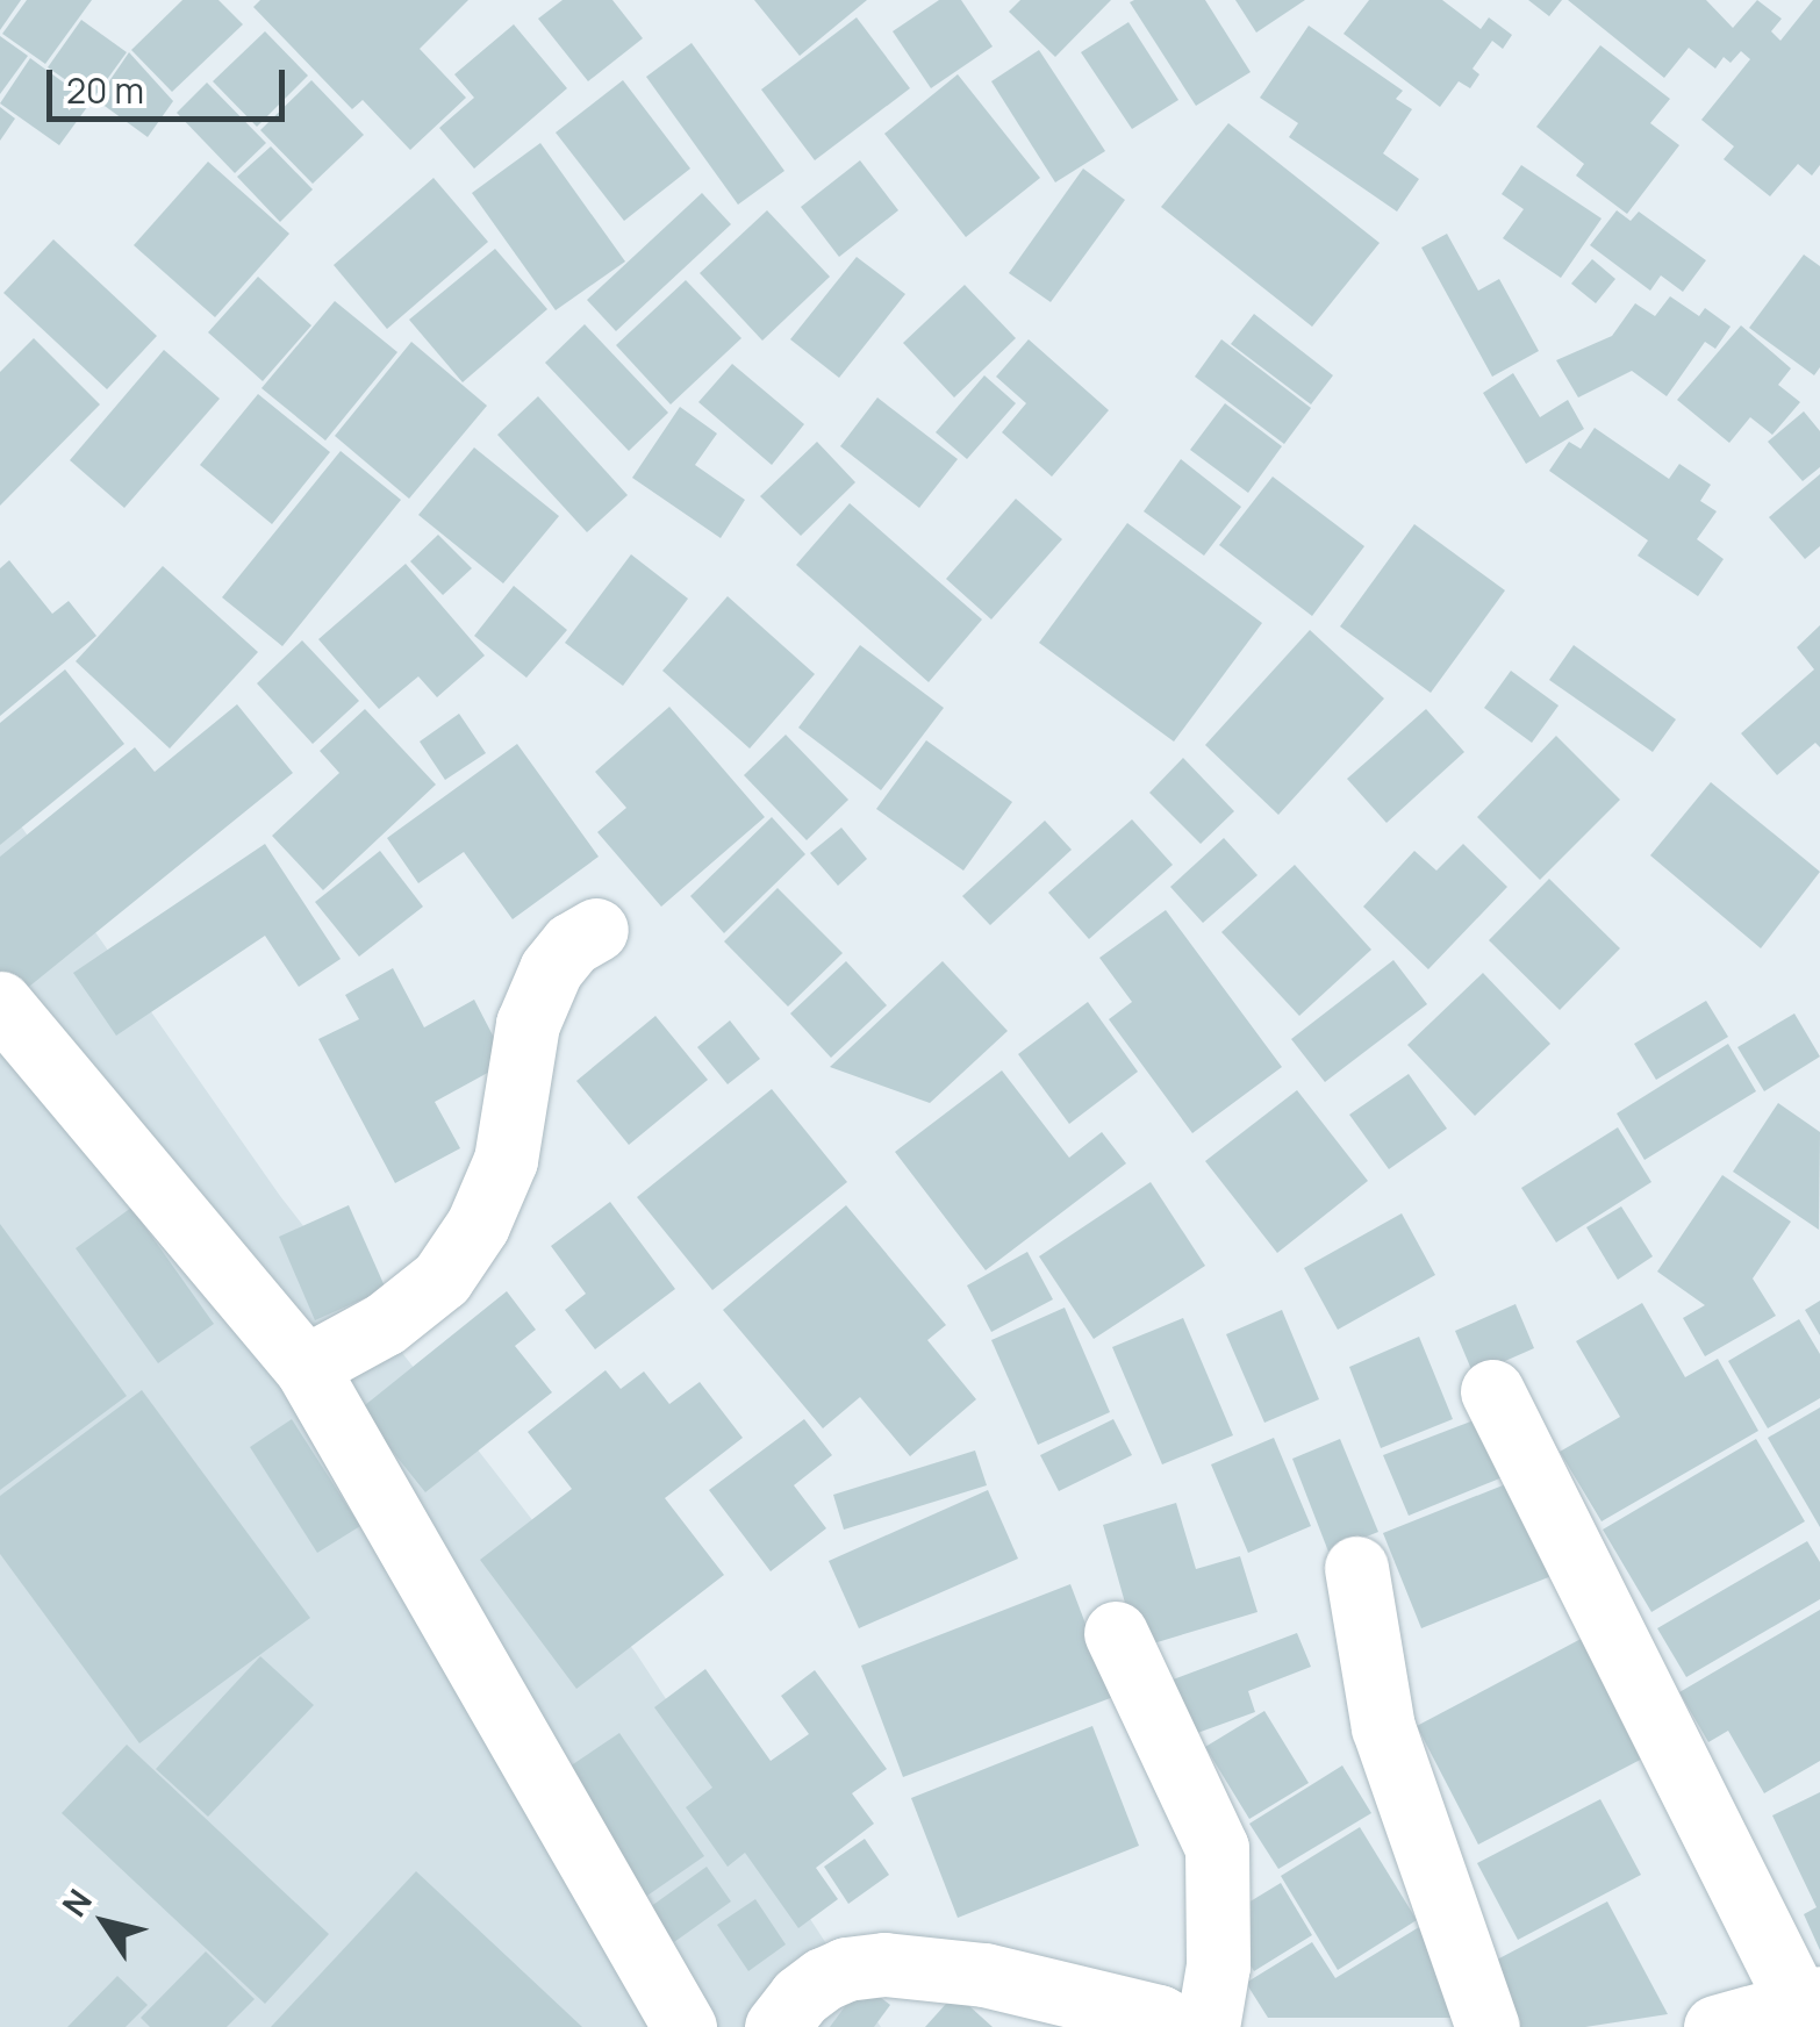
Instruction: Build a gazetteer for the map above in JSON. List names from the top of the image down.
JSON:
{
  "scale_bar": "20 m",
  "north": "top left"
}
